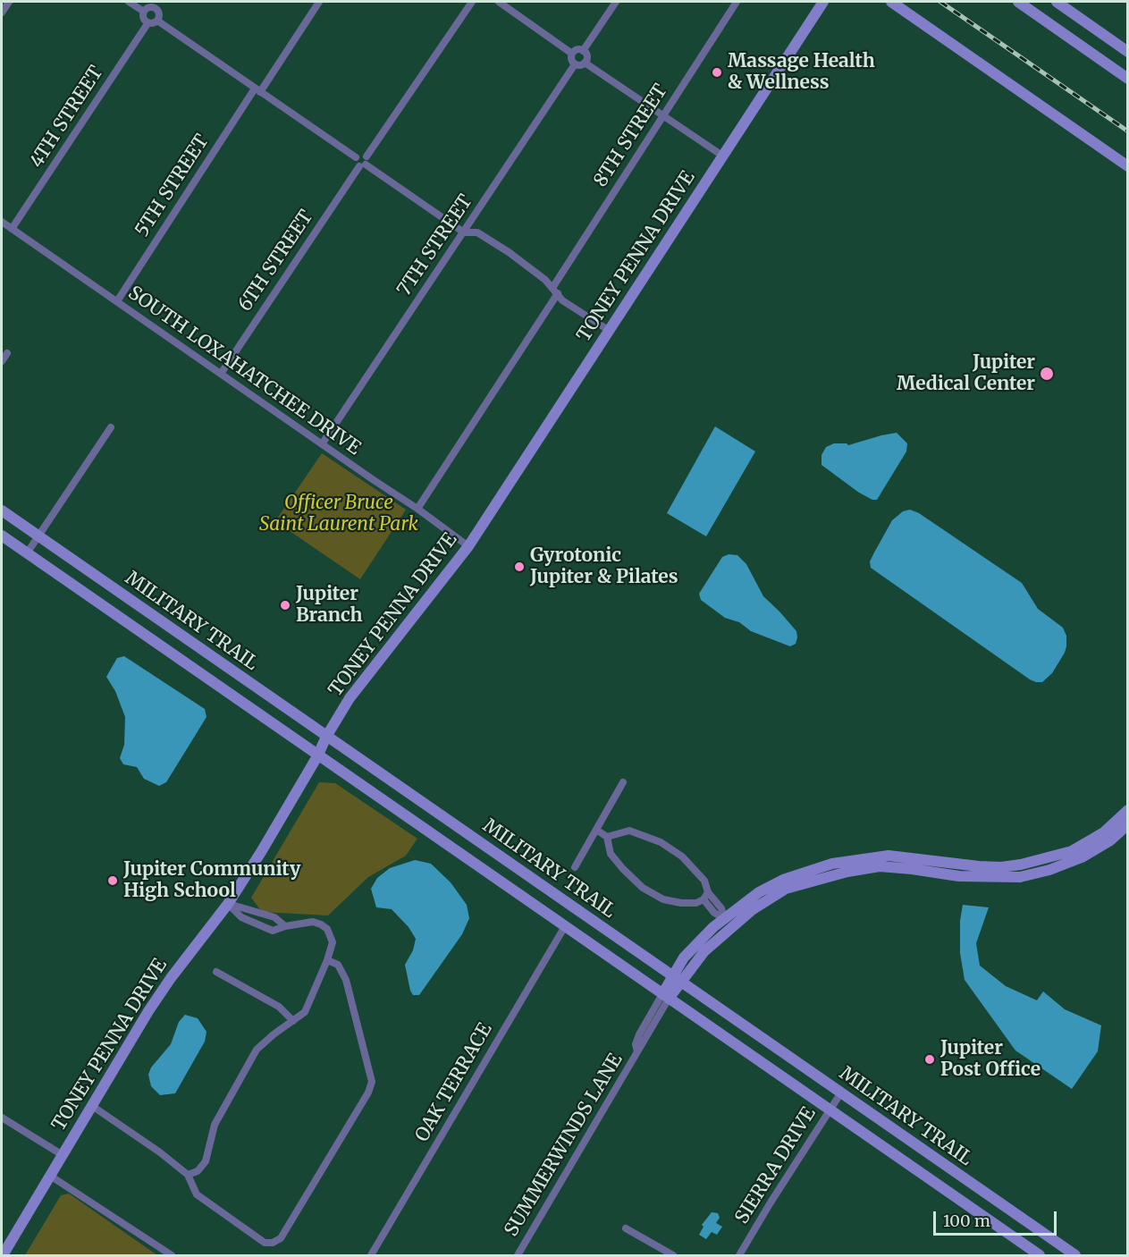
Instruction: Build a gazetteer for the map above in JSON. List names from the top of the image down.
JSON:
{
  "streets": {
    "street": [
      "4TH STREET",
      "8TH STREET",
      "5TH STREET",
      "7TH STREET",
      "TONEY PENNA DRIVE",
      "6TH STREET",
      "SOUTH LOXAHATCHEE DRIVE",
      "MILITARY TRAIL",
      "OAK TERRACE",
      "SUMMERWINDS LANE",
      "SIERRA DRIVE"
    ]
  },
  "crossings": [
    ["4TH STREET", "SOUTH LOXAHATCHEE DRIVE"],
    ["8TH STREET", "SOUTH LOXAHATCHEE DRIVE"],
    ["5TH STREET", "SOUTH LOXAHATCHEE DRIVE"],
    ["7TH STREET", "SOUTH LOXAHATCHEE DRIVE"],
    ["TONEY PENNA DRIVE", "SOUTH LOXAHATCHEE DRIVE"],
    ["TONEY PENNA DRIVE", "MILITARY TRAIL"],
    ["6TH STREET", "SOUTH LOXAHATCHEE DRIVE"],
    ["MILITARY TRAIL", "OAK TERRACE"],
    ["MILITARY TRAIL", "SUMMERWINDS LANE"],
    ["MILITARY TRAIL", "SIERRA DRIVE"]
  ],
  "parks": ["Officer Bruce Saint Laurent Park"],
  "places": [
    "Massage Health & Wellness",
    "Jupiter Medical Center",
    "Gyrotonic Jupiter & Pilates",
    "Jupiter Branch",
    "Jupiter Community High School",
    "Jupiter Post Office"
  ],
  "scale_bar": "100 m"
}
